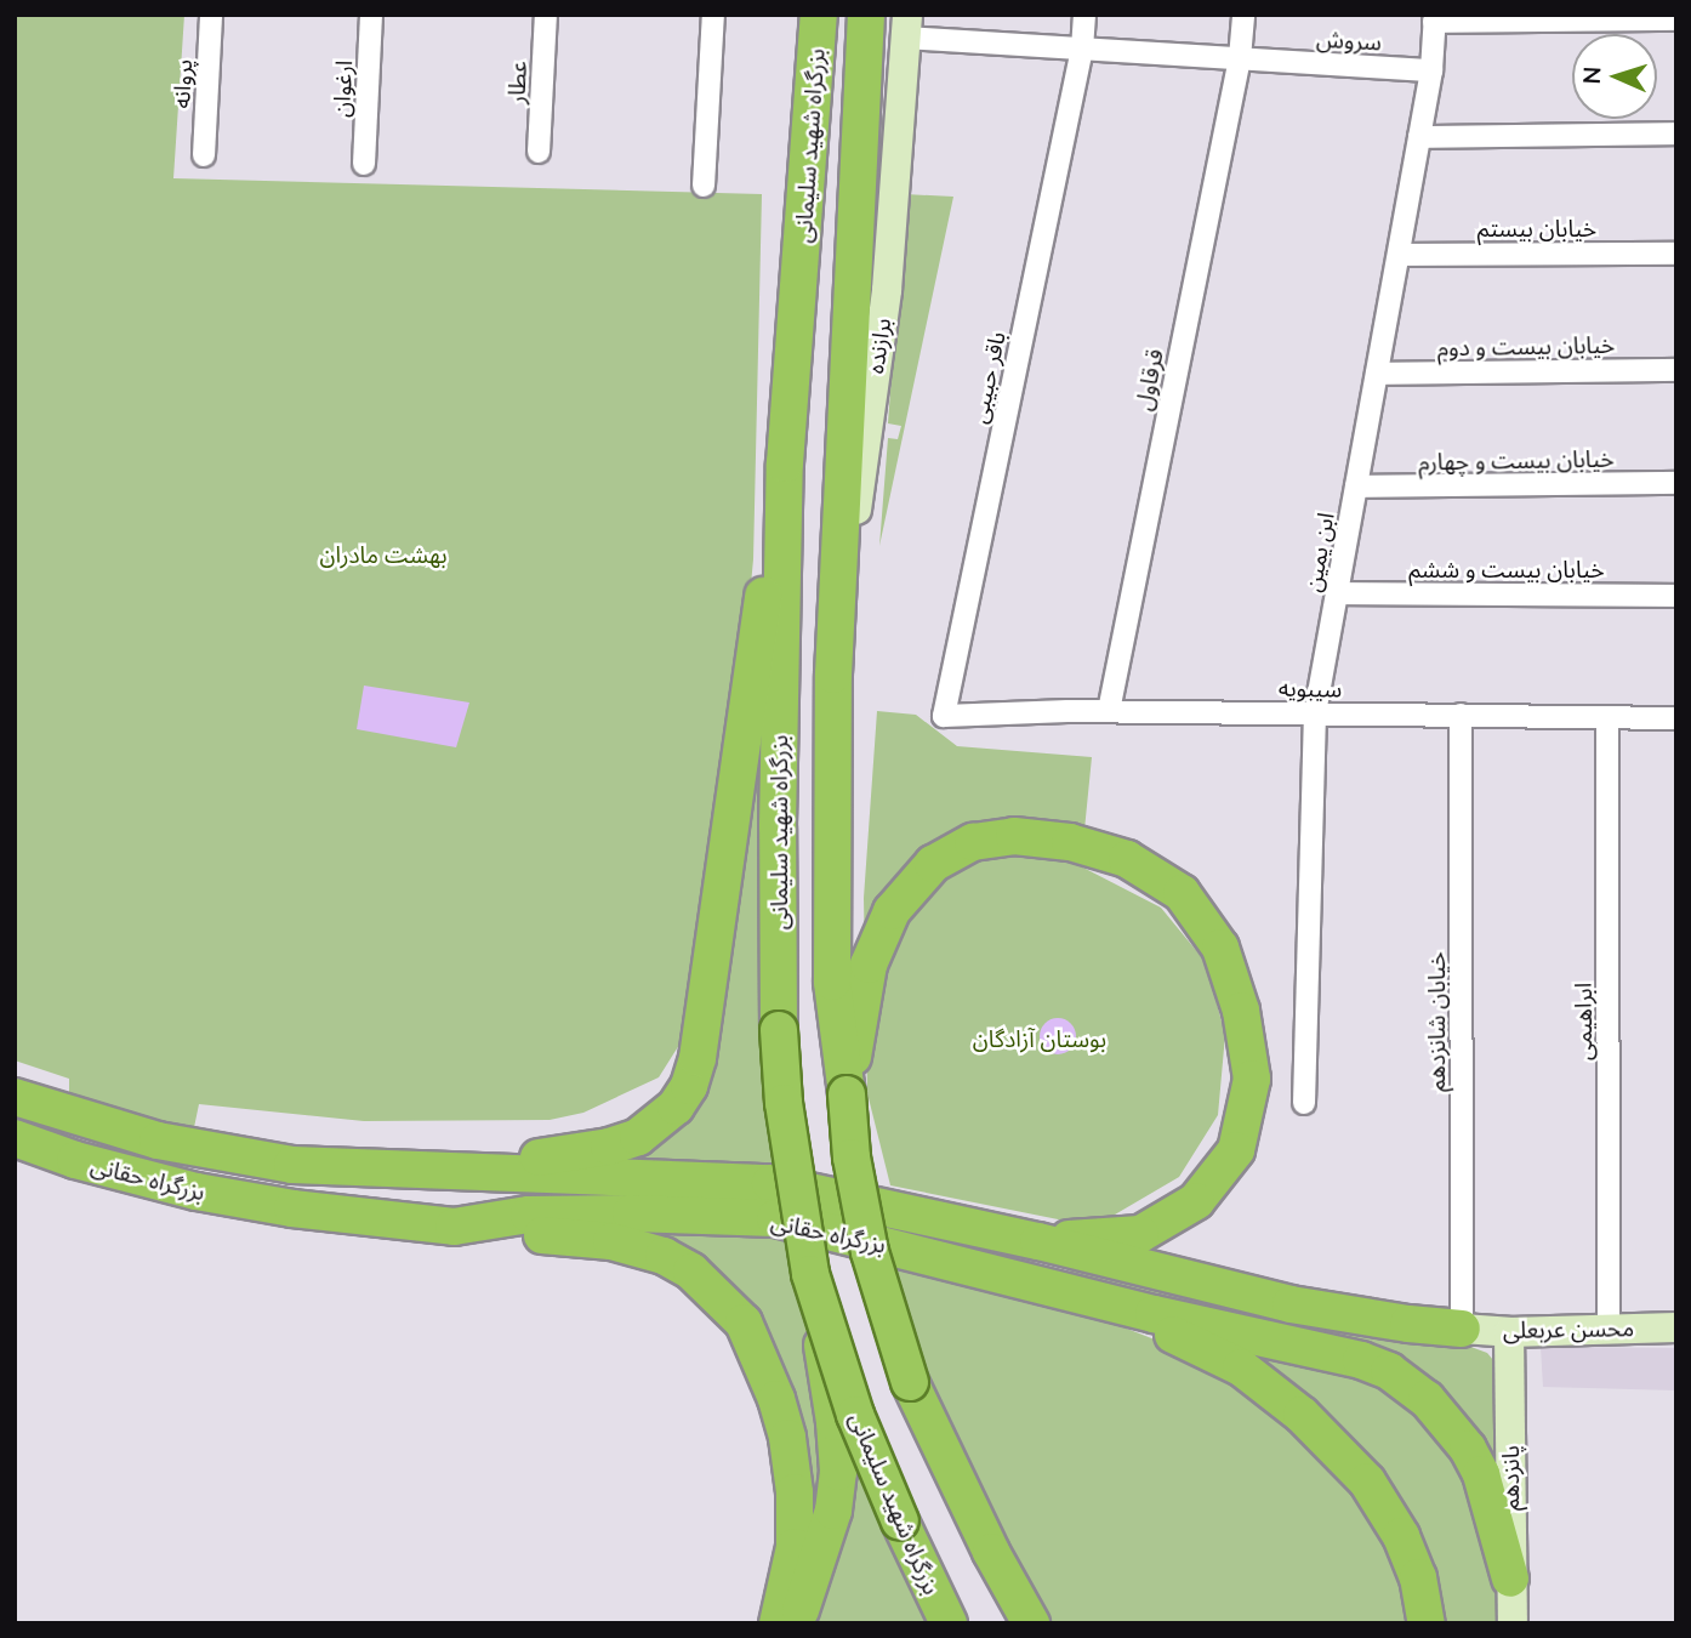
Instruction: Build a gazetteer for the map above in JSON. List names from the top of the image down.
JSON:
{
  "streets": {
    "highway": ["بزرگراه شهید سلیمانی", "بزرگراه حقانی"],
    "main road": ["برازنده", "محسن عربعلی", "پانزدهم"],
    "street": [
      "سروش",
      "عطار",
      "پروانه",
      "ارغوان",
      "خیابان بیستم",
      "خیابان بیست و دوم",
      "باقر حبیبی",
      "قرقاول",
      "خیابان بیست و چهارم",
      "ابن یمین",
      "خیابان بیست و ششم",
      "سیبویه",
      "خیابان شانزدهم",
      "ابراهیمی"
    ]
  },
  "crossings": [
    ["سروش", "برازنده"],
    ["سروش", "باقر حبیبی"],
    ["سروش", "قرقاول"],
    ["سروش", "ابن یمین"],
    ["بزرگراه شهید سلیمانی", "برازنده"],
    ["خیابان بیستم", "ابن یمین"],
    ["خیابان بیست و دوم", "ابن یمین"],
    ["باقر حبیبی", "سیبویه"],
    ["قرقاول", "سیبویه"],
    ["خیابان بیست و چهارم", "ابن یمین"],
    ["ابن یمین", "خیابان بیست و ششم"],
    ["ابن یمین", "سیبویه"],
    ["سیبویه", "خیابان شانزدهم"],
    ["سیبویه", "ابراهیمی"],
    ["خیابان شانزدهم", "بزرگراه حقانی"],
    ["خیابان شانزدهم", "محسن عربعلی"],
    ["ابراهیمی", "محسن عربعلی"],
    ["بزرگراه حقانی", "محسن عربعلی"],
    ["بزرگراه حقانی", "پانزدهم"],
    ["محسن عربعلی", "پانزدهم"]
  ],
  "parks": ["بهشت مادران", "بوستان آزادگان"],
  "north": "left"
}
